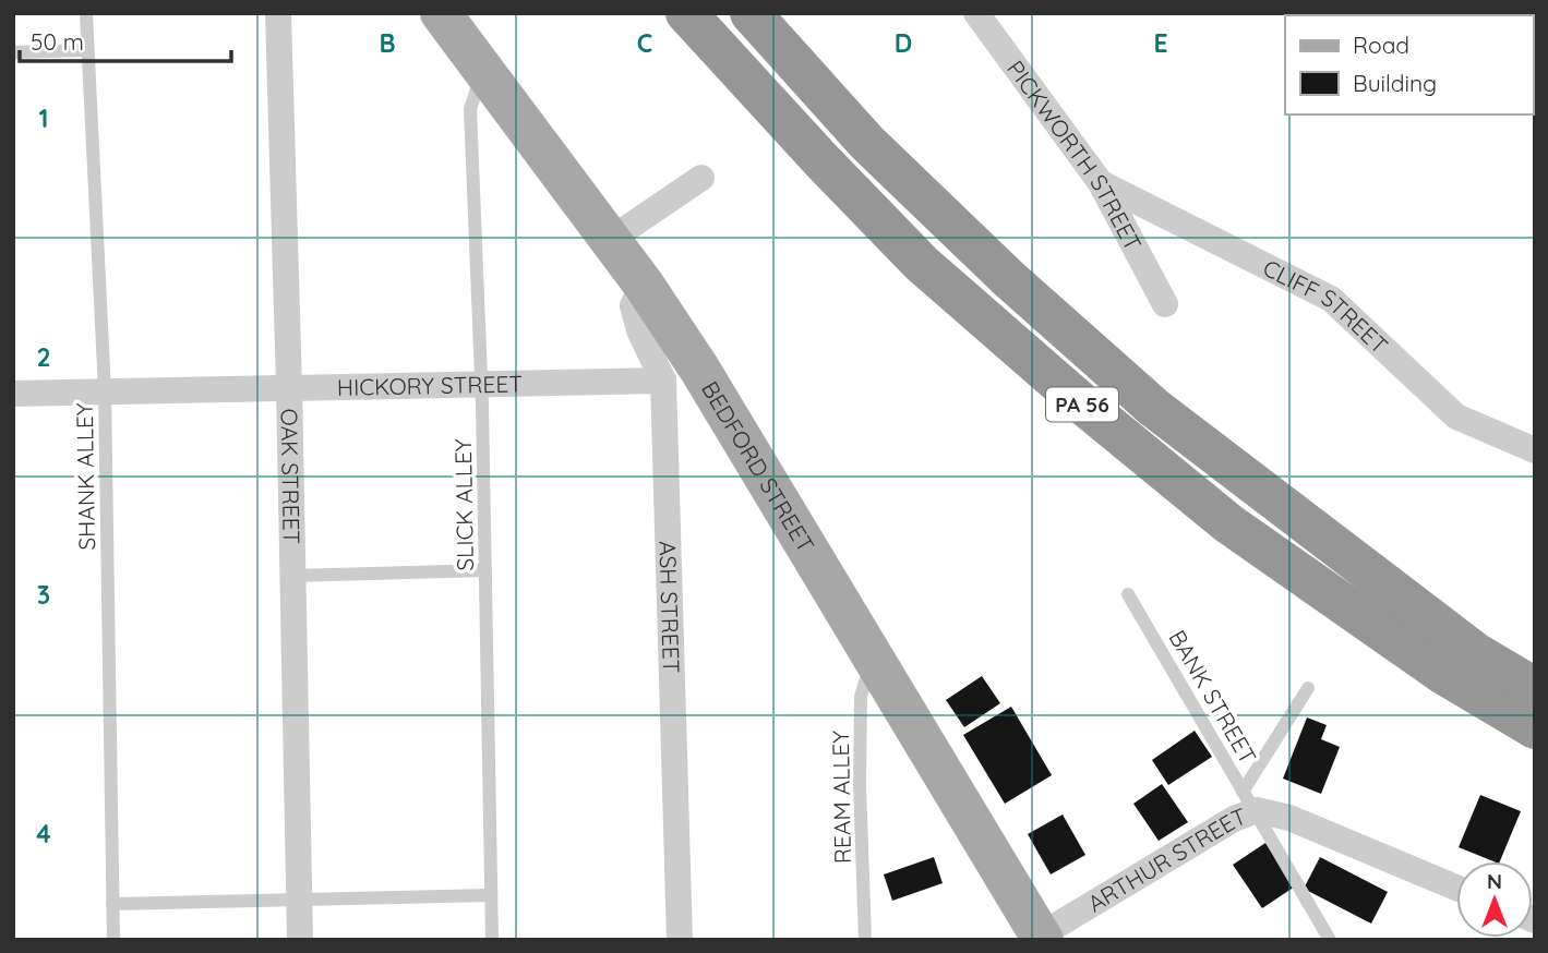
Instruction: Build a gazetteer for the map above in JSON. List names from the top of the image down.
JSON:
{
  "streets": {
    "highway": ["PA 56"],
    "main road": ["BEDFORD STREET"],
    "street": [
      "PICKWORTH STREET",
      "CLIFF STREET",
      "HICKORY STREET",
      "OAK STREET",
      "ASH STREET",
      "ARTHUR STREET"
    ],
    "lane": [
      "SHANK ALLEY",
      "SLICK ALLEY",
      "BANK STREET",
      "REAM ALLEY"
    ]
  },
  "crossings": [
    ["PICKWORTH STREET", "CLIFF STREET"],
    ["HICKORY STREET", "SHANK ALLEY"],
    ["HICKORY STREET", "OAK STREET"],
    ["HICKORY STREET", "SLICK ALLEY"],
    ["HICKORY STREET", "ASH STREET"],
    ["BEDFORD STREET", "SLICK ALLEY"],
    ["BEDFORD STREET", "ASH STREET"],
    ["BEDFORD STREET", "REAM ALLEY"],
    ["BEDFORD STREET", "ARTHUR STREET"],
    ["BANK STREET", "ARTHUR STREET"]
  ],
  "legend": ["Road", "Building"],
  "scale_bar": "50 m",
  "north": "top",
  "grid": {
    "columns": [
      "B",
      "C",
      "D",
      "E"
    ],
    "rows": [
      "1",
      "2",
      "3",
      "4"
    ]
  }
}
